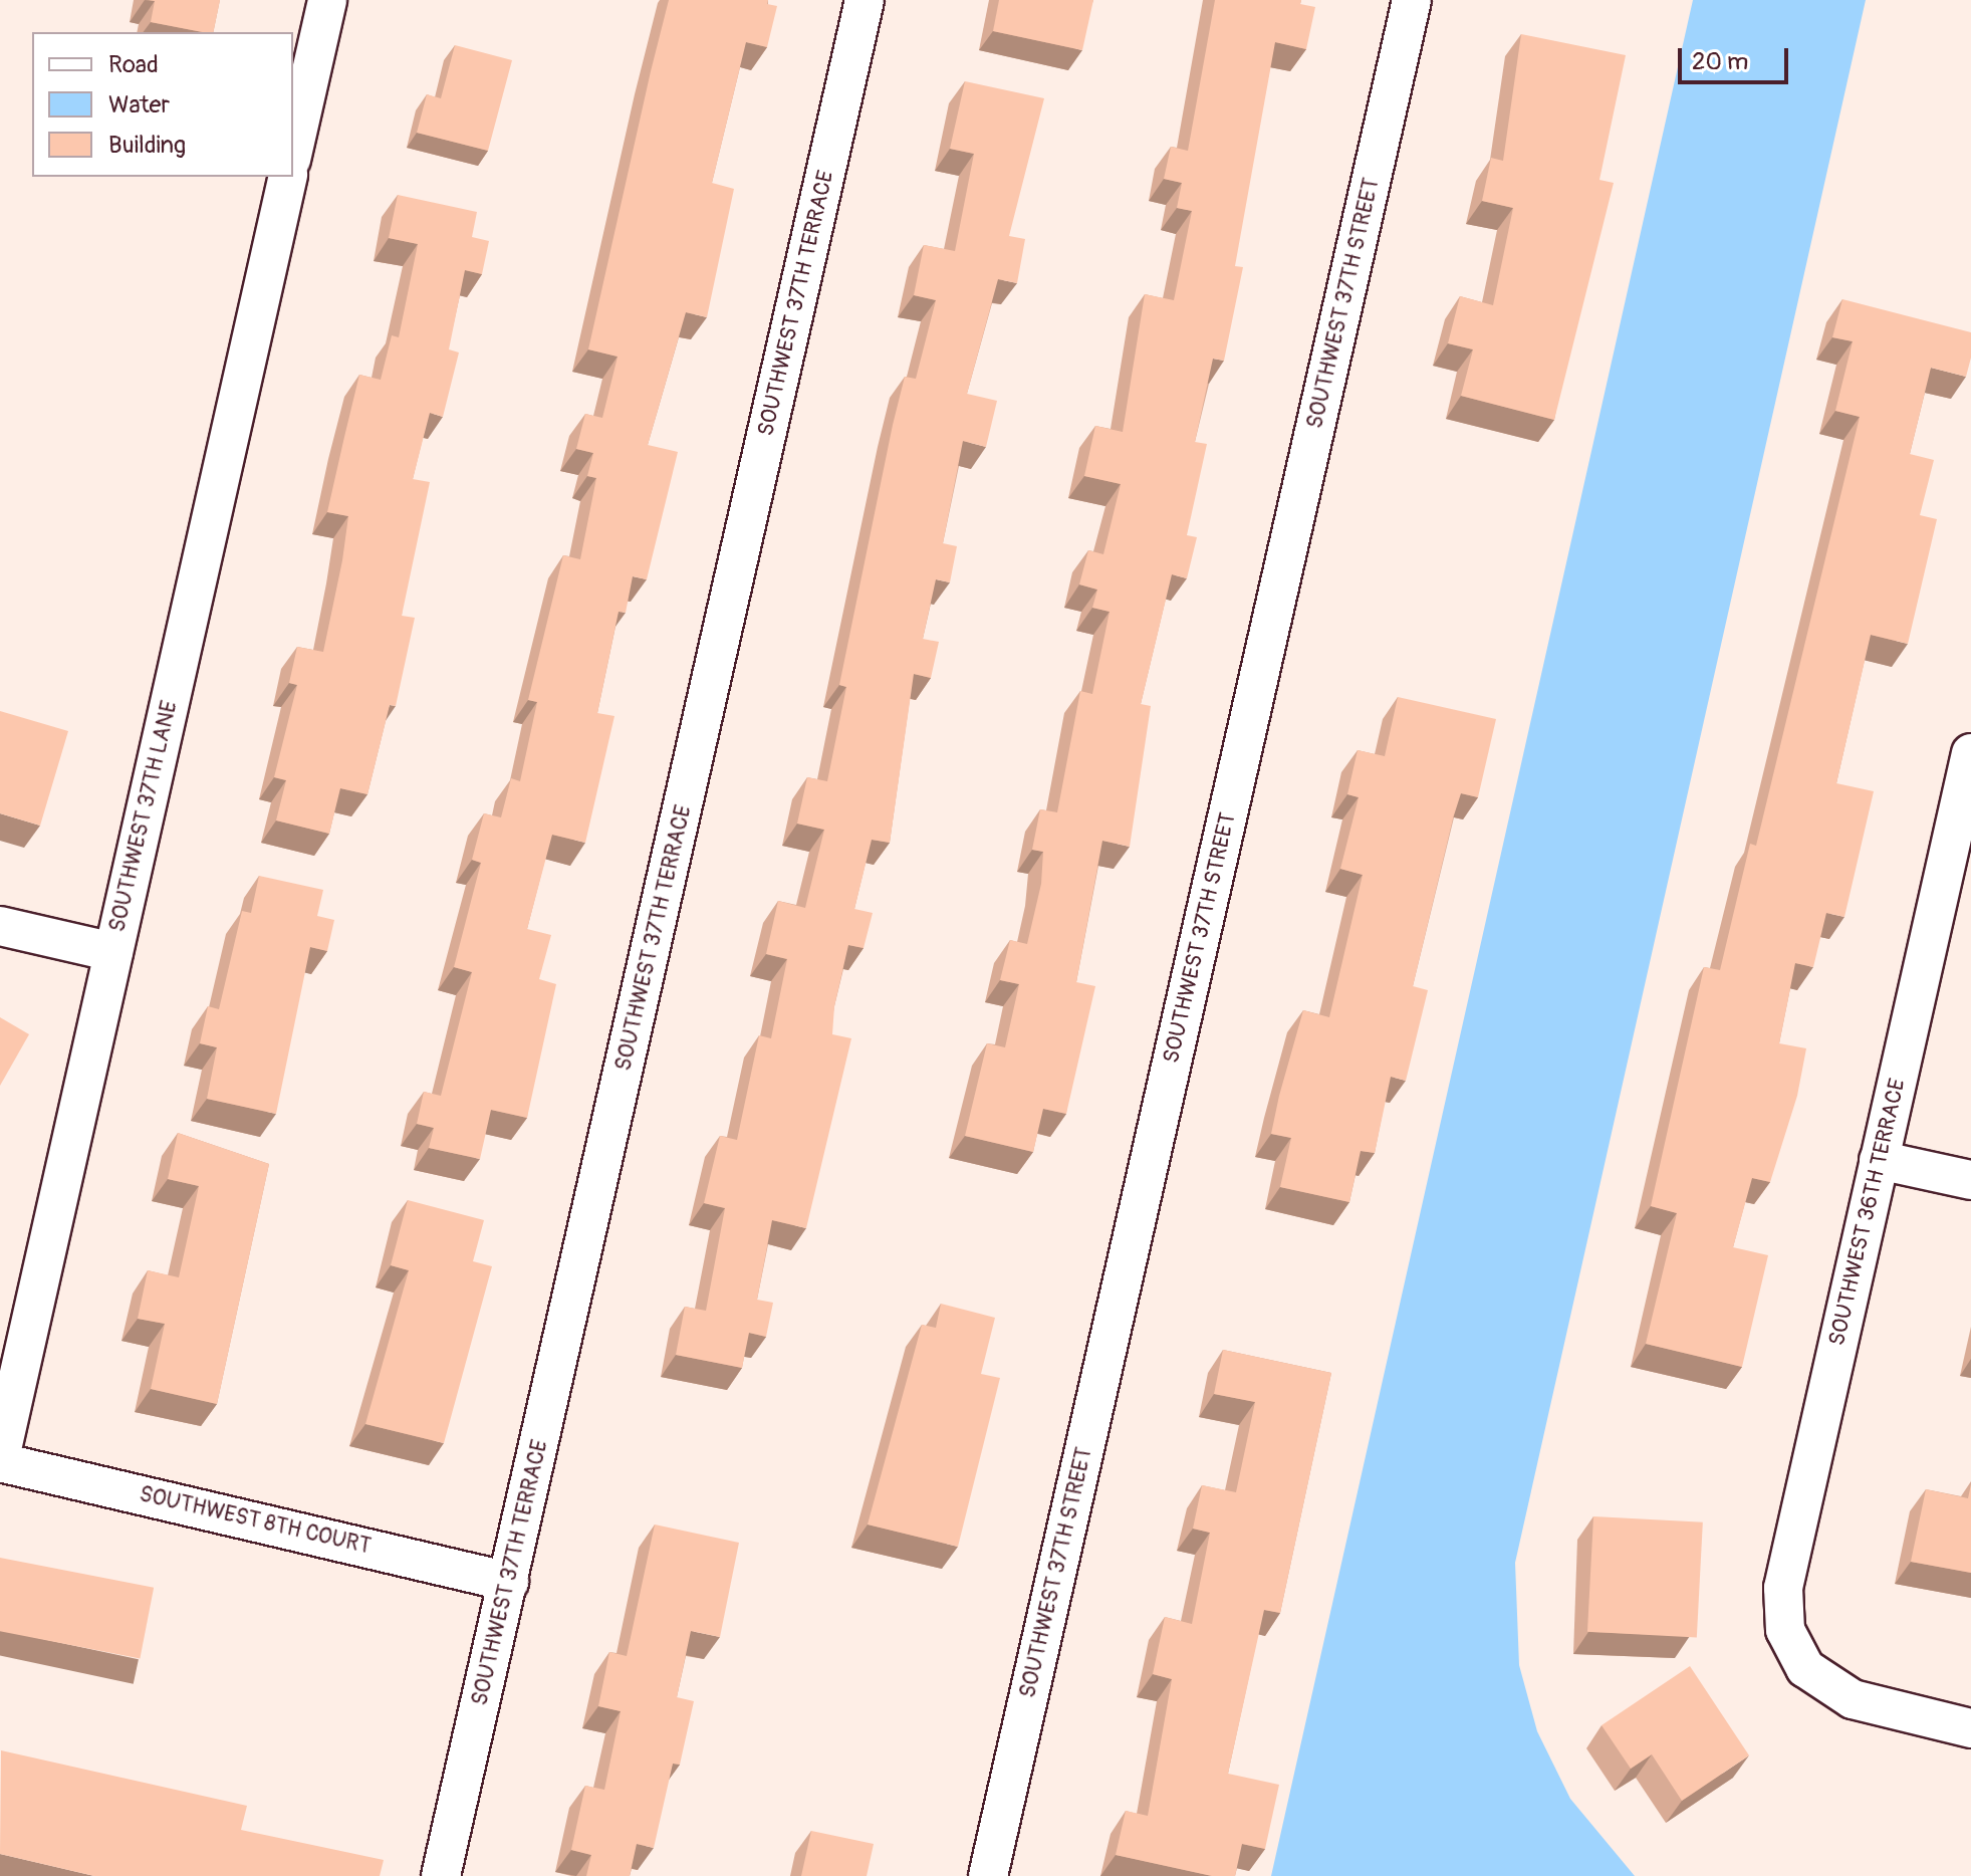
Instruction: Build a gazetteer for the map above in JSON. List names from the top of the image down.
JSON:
{
  "streets": {
    "street": [
      "SOUTHWEST 37TH TERRACE",
      "SOUTHWEST 37TH STREET",
      "SOUTHWEST 37TH LANE",
      "SOUTHWEST 36TH TERRACE",
      "SOUTHWEST 8TH COURT"
    ]
  },
  "crossings": [
    ["SOUTHWEST 37TH TERRACE", "SOUTHWEST 8TH COURT"],
    ["SOUTHWEST 37TH LANE", "SOUTHWEST 8TH COURT"]
  ],
  "legend": ["Road", "Water", "Building"],
  "scale_bar": "20 m"
}
